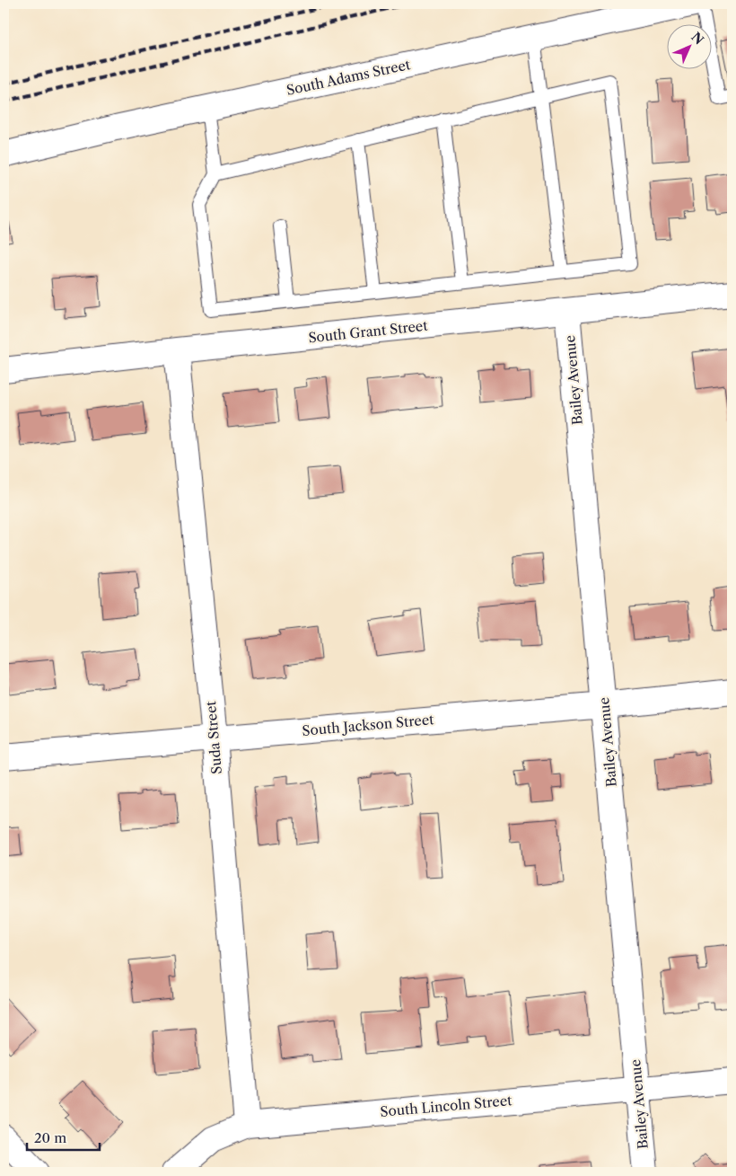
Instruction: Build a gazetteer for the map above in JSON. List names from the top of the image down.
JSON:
{
  "streets": {
    "street": [
      "South Adams Street",
      "South Grant Street",
      "Bailey Avenue",
      "South Jackson Street",
      "Suda Street",
      "South Lincoln Street"
    ]
  },
  "crossings": [
    ["South Grant Street", "Bailey Avenue"],
    ["South Grant Street", "Suda Street"],
    ["Bailey Avenue", "South Jackson Street"],
    ["Bailey Avenue", "South Lincoln Street"],
    ["South Jackson Street", "Suda Street"],
    ["Suda Street", "South Lincoln Street"]
  ],
  "scale_bar": "20 m",
  "north": "top right"
}
